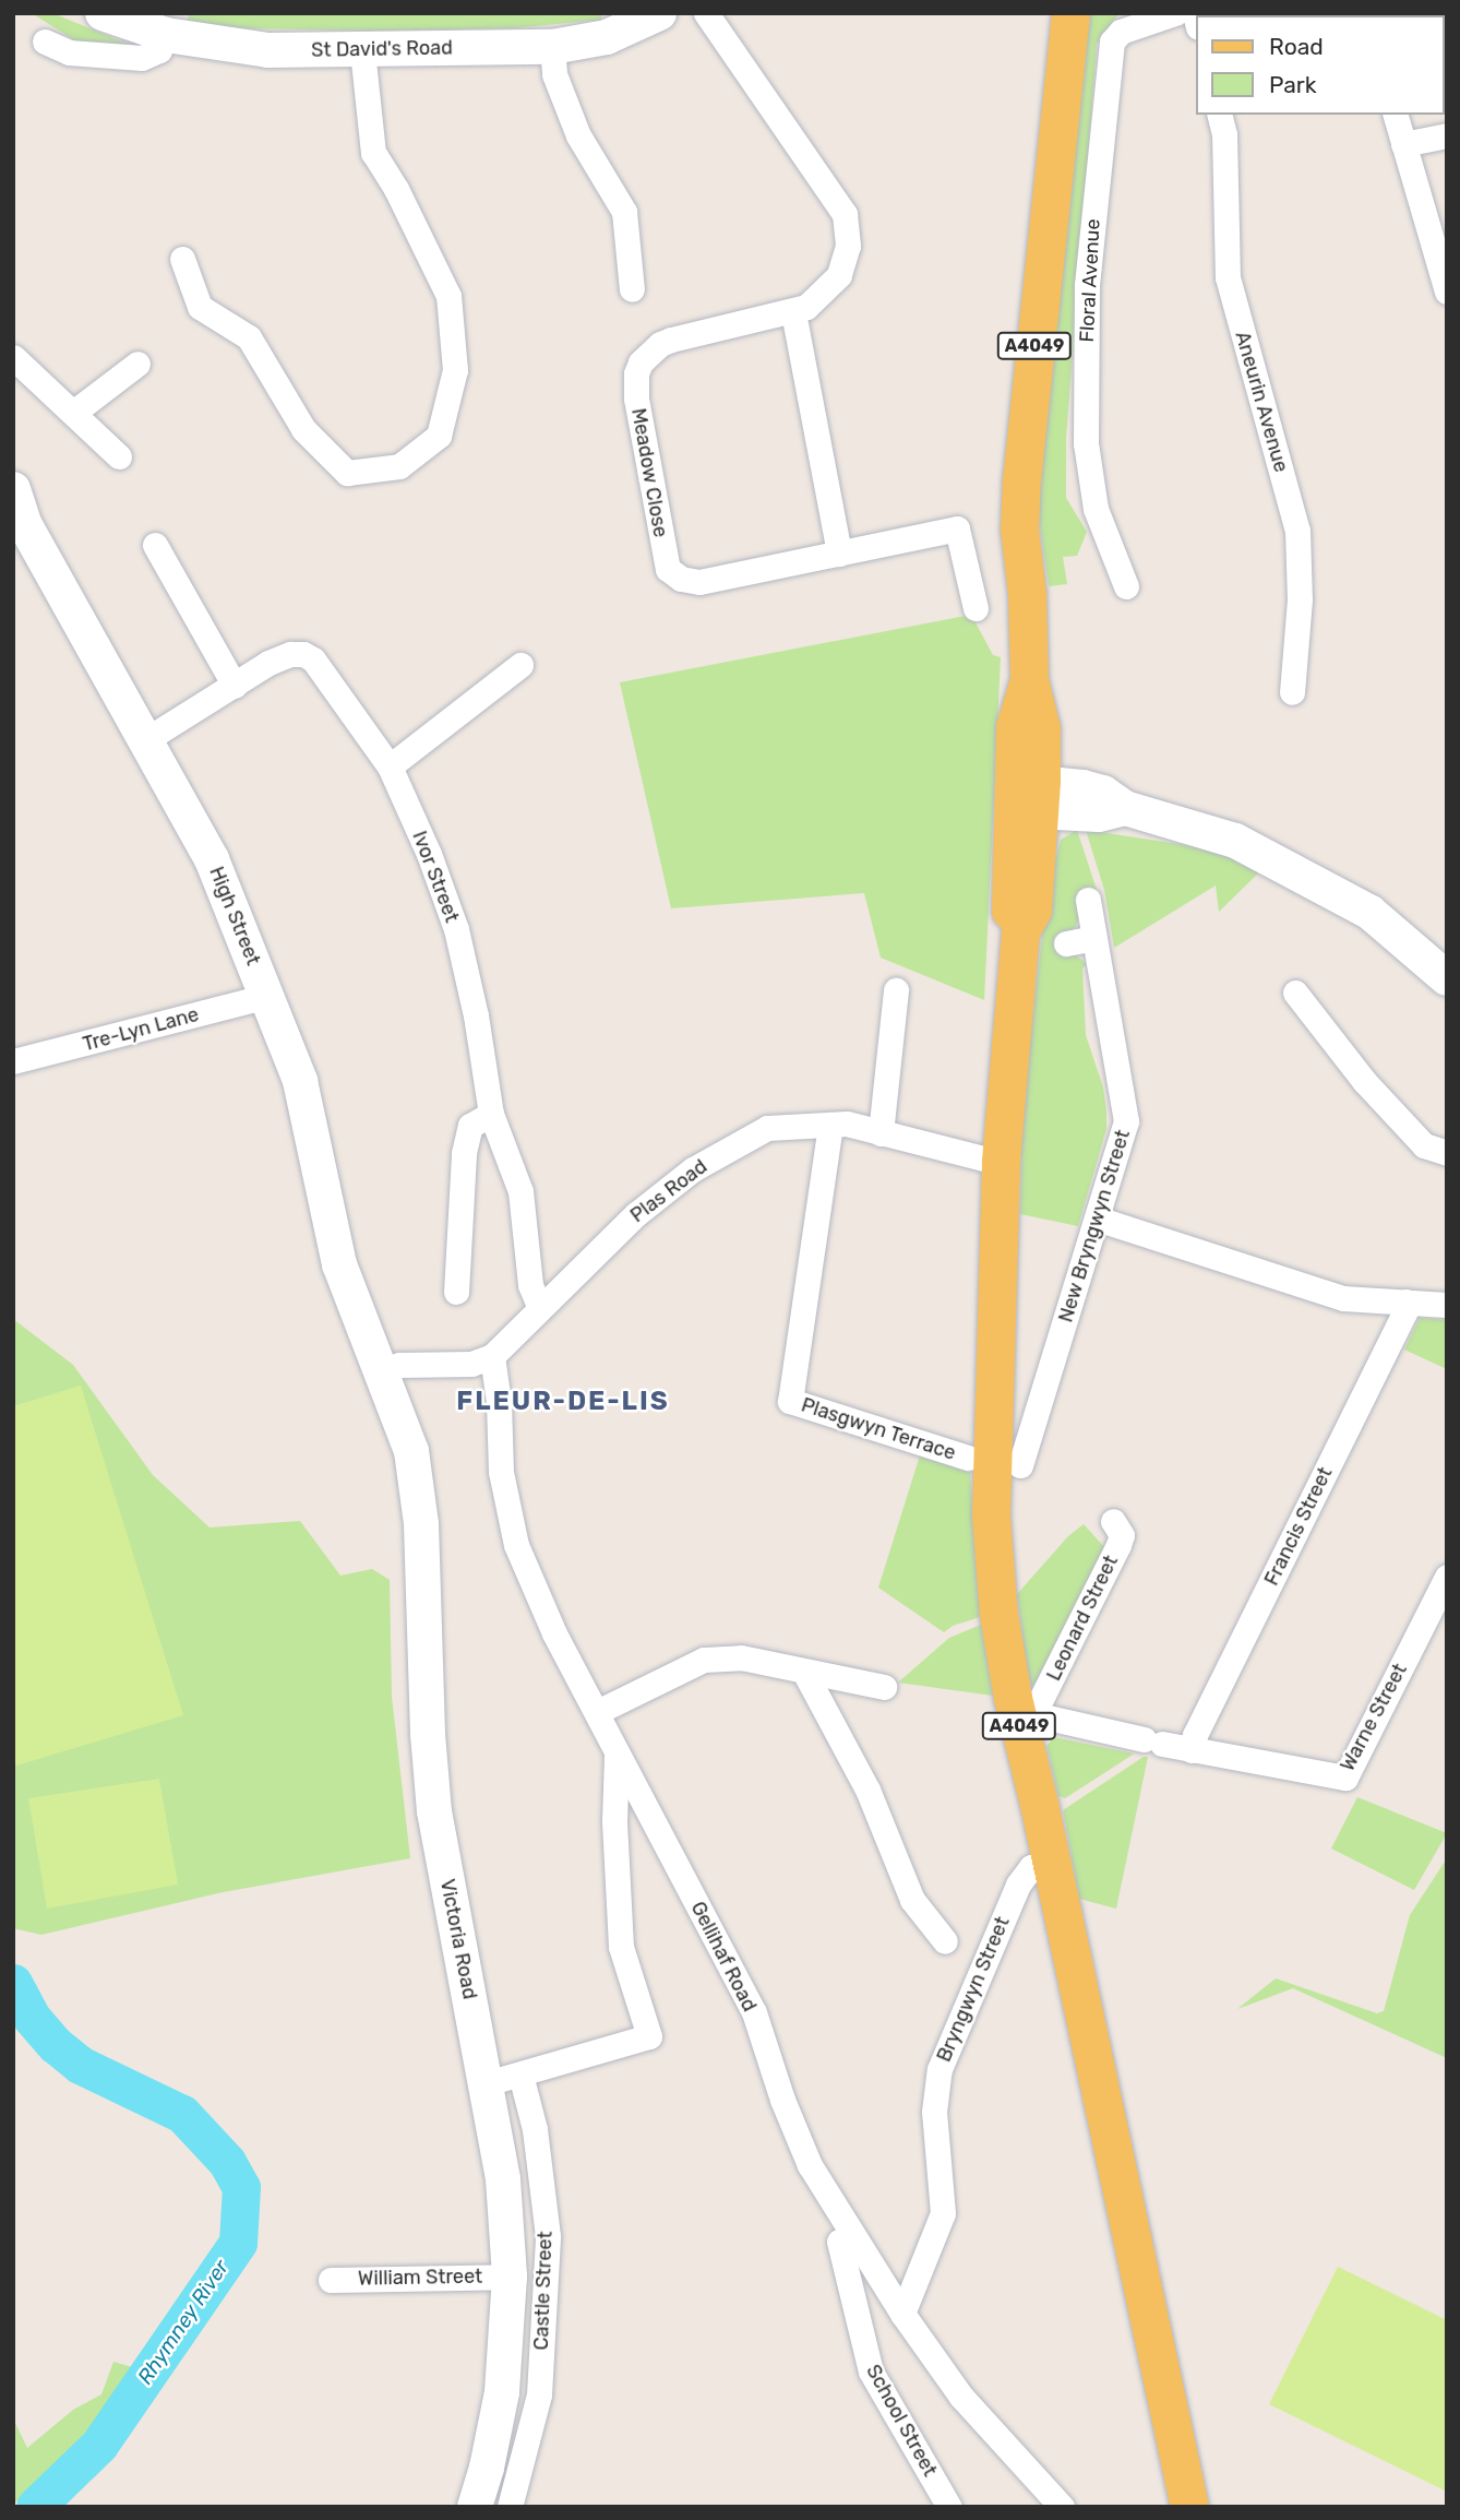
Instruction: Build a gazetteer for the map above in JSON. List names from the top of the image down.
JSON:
{
  "streets": {
    "main road": [
      "St David's Road",
      "A4049",
      "High Street",
      "Victoria Road"
    ],
    "street": [
      "Floral Avenue",
      "Aneurin Avenue",
      "Meadow Close",
      "Ivor Street",
      "Tre-Lyn Lane",
      "Plas Road",
      "New Bryngwyn Street",
      "Plasgwyn Terrace",
      "Francis Street",
      "Leonard Street",
      "Warne Street",
      "Gellihaf Road",
      "Bryngwyn Street",
      "William Street",
      "Castle Street",
      "School Street"
    ]
  },
  "crossings": [
    ["A4049", "Plas Road"],
    ["A4049", "Leonard Street"],
    ["A4049", "Warne Street"],
    ["A4049", "Bryngwyn Street"],
    ["Ivor Street", "High Street"],
    ["Ivor Street", "Plas Road"],
    ["High Street", "Tre-Lyn Lane"],
    ["High Street", "Victoria Road"],
    ["Plas Road", "Plasgwyn Terrace"],
    ["Plas Road", "Gellihaf Road"],
    ["Francis Street", "Warne Street"],
    ["Leonard Street", "Warne Street"],
    ["Victoria Road", "William Street"],
    ["Gellihaf Road", "Bryngwyn Street"]
  ],
  "districts": ["FLEUR-DE-LIS"],
  "water": ["Rhymney River"],
  "legend": ["Road", "Park"]
}
